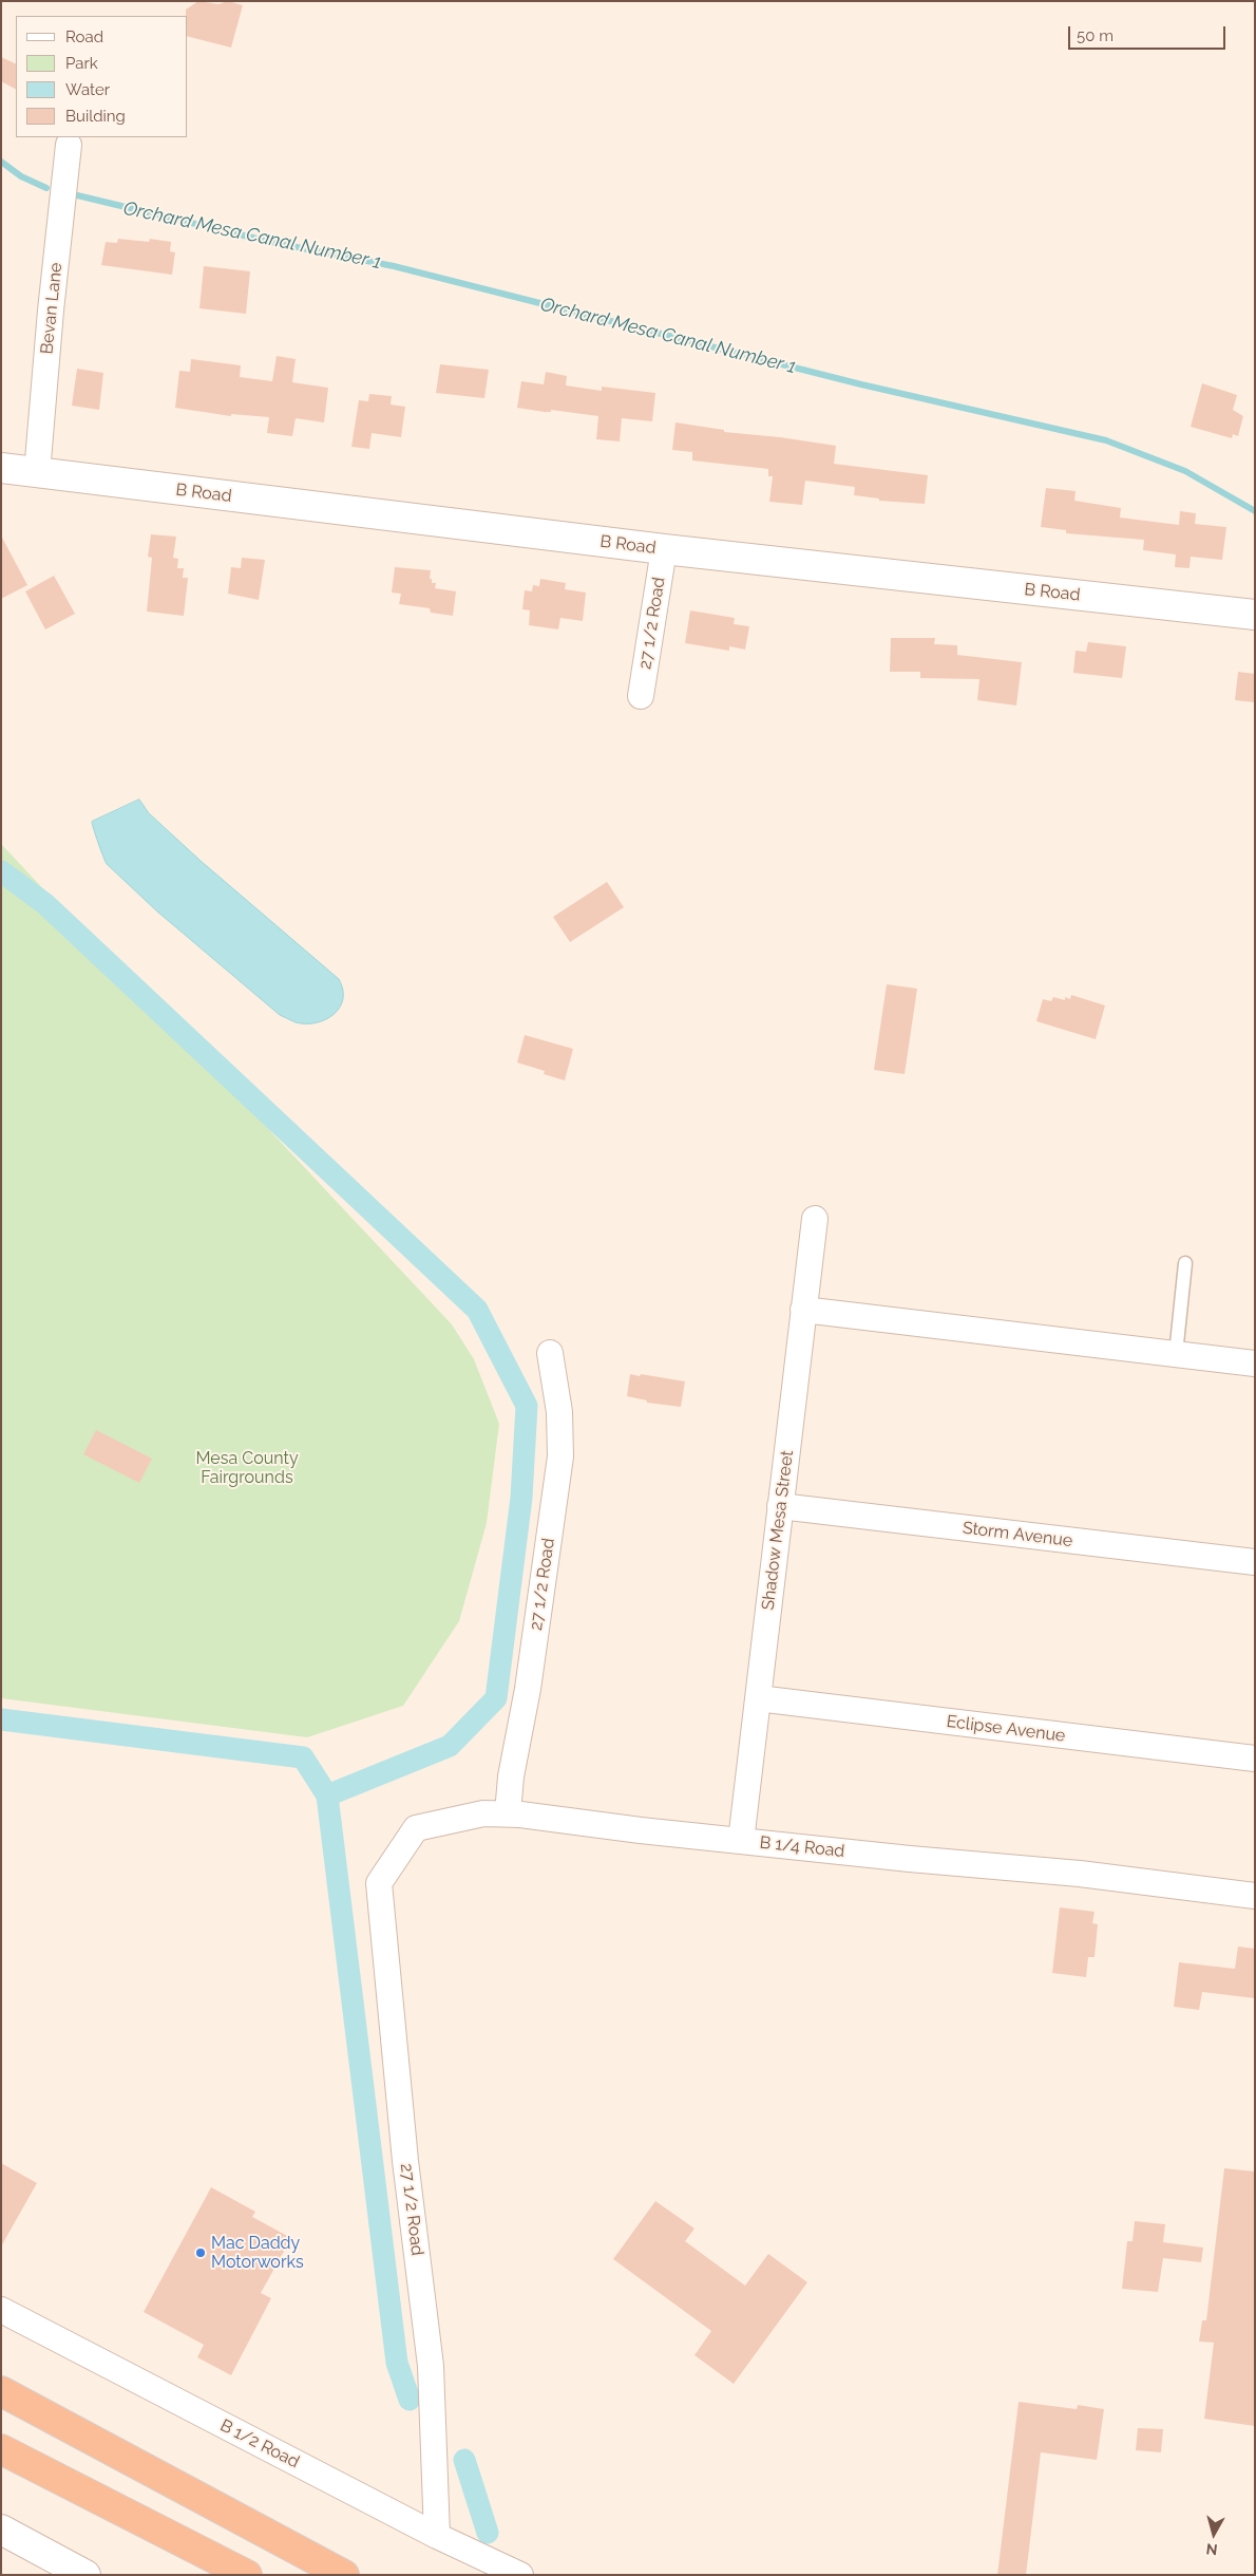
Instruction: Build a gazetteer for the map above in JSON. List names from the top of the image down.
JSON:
{
  "streets": {
    "street": [
      "Bevan Lane",
      "B Road",
      "27 1/2 Road",
      "Shadow Mesa Street",
      "Storm Avenue",
      "Eclipse Avenue",
      "B 1/4 Road",
      "B 1/2 Road"
    ]
  },
  "crossings": [
    ["Bevan Lane", "B Road"],
    ["B Road", "27 1/2 Road"],
    ["27 1/2 Road", "B 1/4 Road"],
    ["27 1/2 Road", "B 1/2 Road"],
    ["Shadow Mesa Street", "Storm Avenue"],
    ["Shadow Mesa Street", "Eclipse Avenue"],
    ["Shadow Mesa Street", "B 1/4 Road"]
  ],
  "water": ["Orchard Mesa Canal Number 1"],
  "parks": ["Mesa County Fairgrounds"],
  "places": ["Mac Daddy Motorworks"],
  "legend": [
    "Road",
    "Park",
    "Water",
    "Building"
  ],
  "scale_bar": "50 m",
  "north": "bottom"
}
